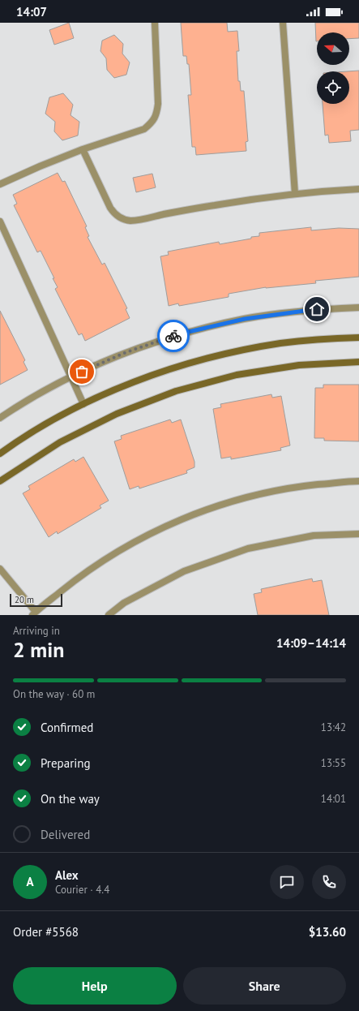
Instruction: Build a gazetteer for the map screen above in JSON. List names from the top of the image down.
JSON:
{
  "scale_bar": "20 m",
  "north": "left",
  "page": {
    "status": "14:07",
    "scale": "20 m",
    "heading": ["2 min", "Arriving in", "14:09–14:14"],
    "panel": [
      "Alex",
      "Courier · 4.4",
      "Order #5568",
      "$13.60"
    ],
    "bar": "On the way · 60 m",
    "list": [
      ["Confirmed", "13:42"],
      ["Preparing", "13:55"],
      ["On the way", "14:01"],
      "Delivered"
    ],
    "round": "A",
    "buttons": ["Help", "Share"]
  }
}
